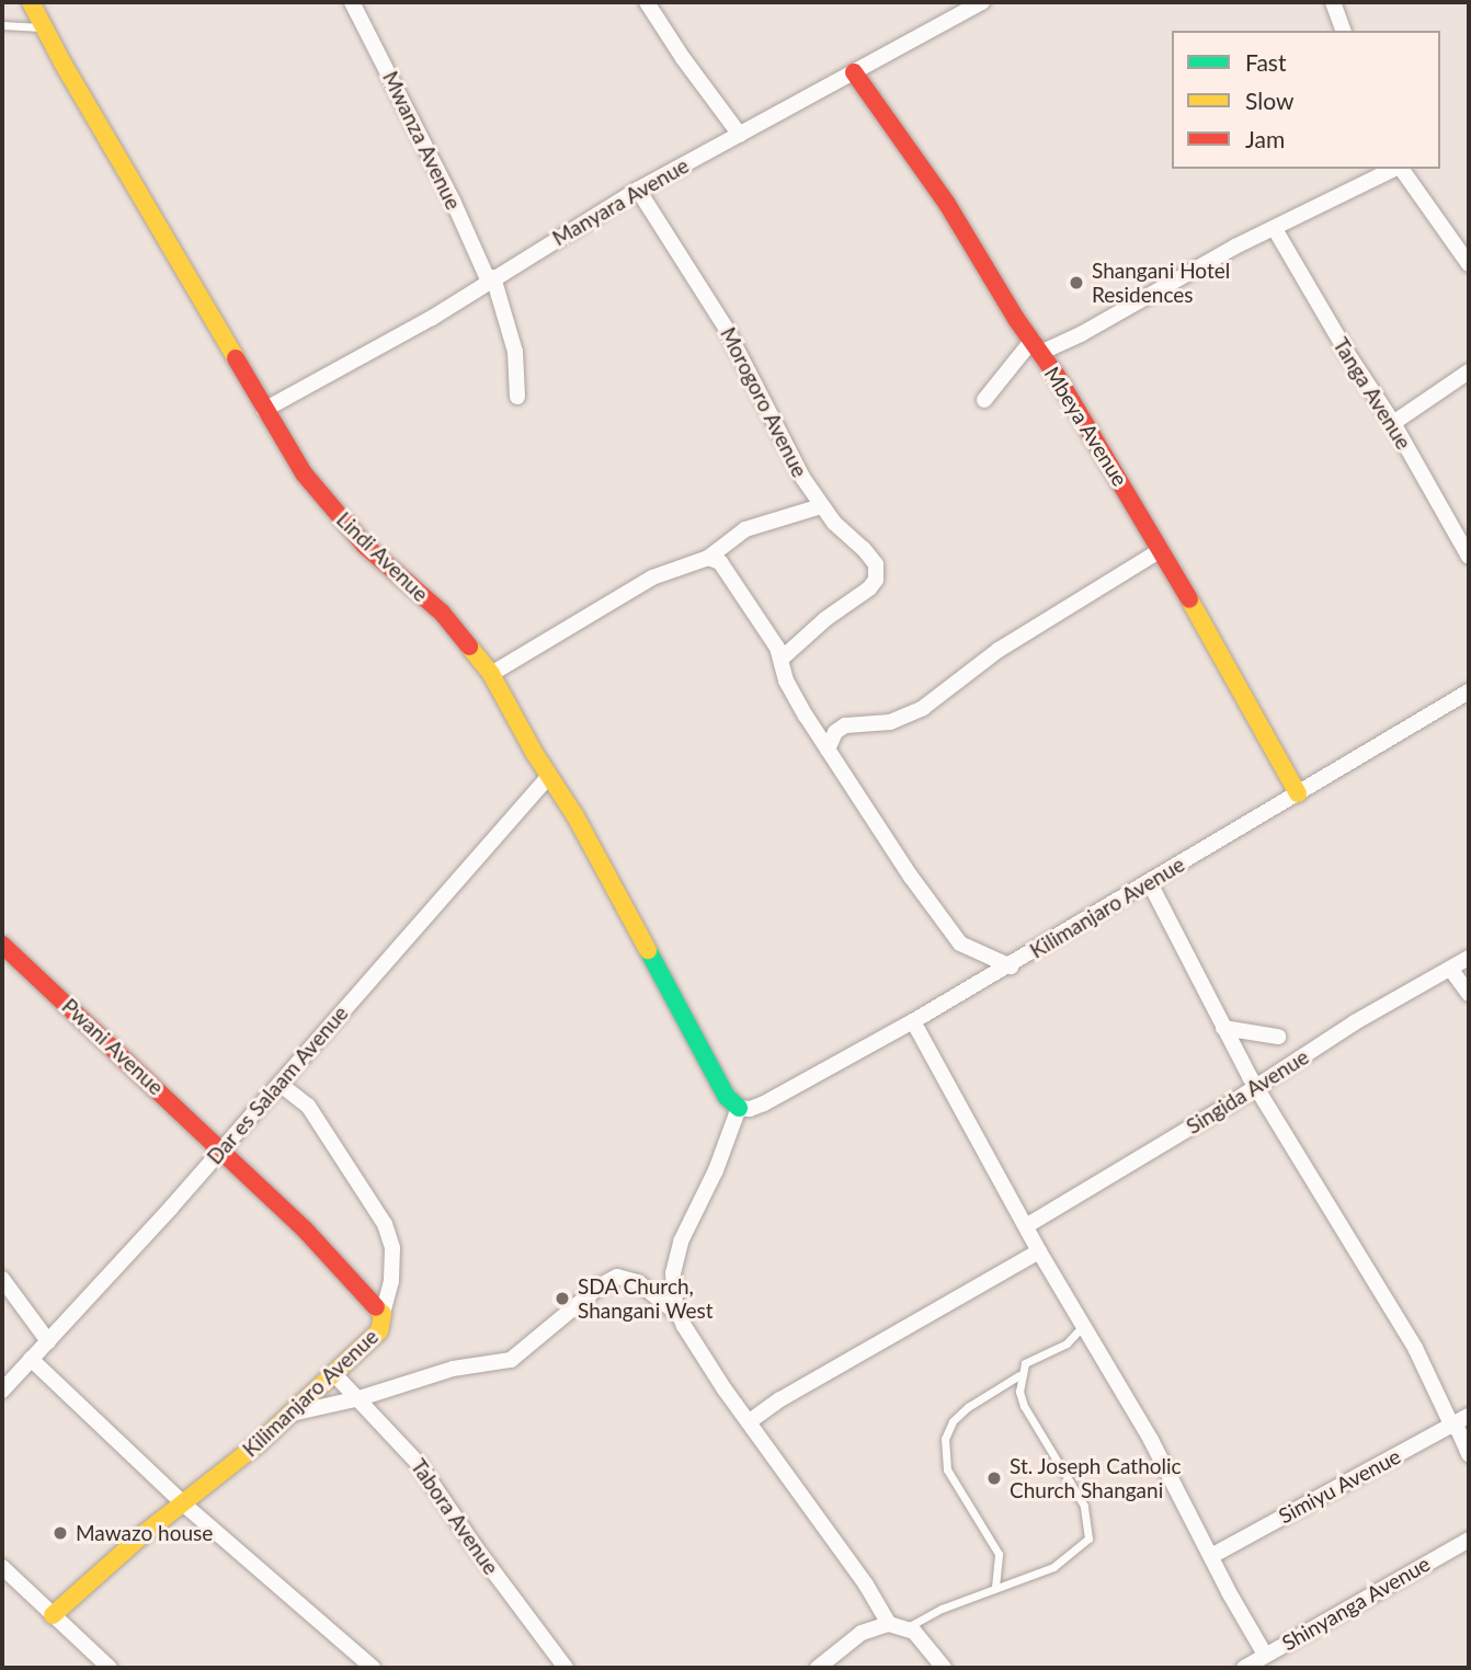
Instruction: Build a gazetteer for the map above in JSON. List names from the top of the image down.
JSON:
{
  "streets": {
    "street": [
      "Mwanza Avenue",
      "Manyara Avenue",
      "Tanga Avenue",
      "Morogoro Avenue",
      "Mbeya Avenue",
      "Lindi Avenue",
      "Kilimanjaro Avenue",
      "Pwani Avenue",
      "Dar es Salaam Avenue",
      "Singida Avenue",
      "Simiyu Avenue",
      "Tabora Avenue",
      "Shinyanga Avenue"
    ]
  },
  "crossings": [
    ["Mwanza Avenue", "Manyara Avenue"],
    ["Manyara Avenue", "Morogoro Avenue"],
    ["Manyara Avenue", "Mbeya Avenue"],
    ["Manyara Avenue", "Lindi Avenue"],
    ["Mbeya Avenue", "Kilimanjaro Avenue"],
    ["Lindi Avenue", "Kilimanjaro Avenue"],
    ["Lindi Avenue", "Dar es Salaam Avenue"],
    ["Kilimanjaro Avenue", "Pwani Avenue"],
    ["Kilimanjaro Avenue", "Dar es Salaam Avenue"],
    ["Kilimanjaro Avenue", "Tabora Avenue"],
    ["Pwani Avenue", "Dar es Salaam Avenue"]
  ],
  "places": [
    "Shangani Hotel Residences",
    "SDA Church, Shangani West",
    "St. Joseph Catholic Church Shangani",
    "Mawazo house"
  ],
  "legend": ["Fast", "Slow", "Jam"]
}
